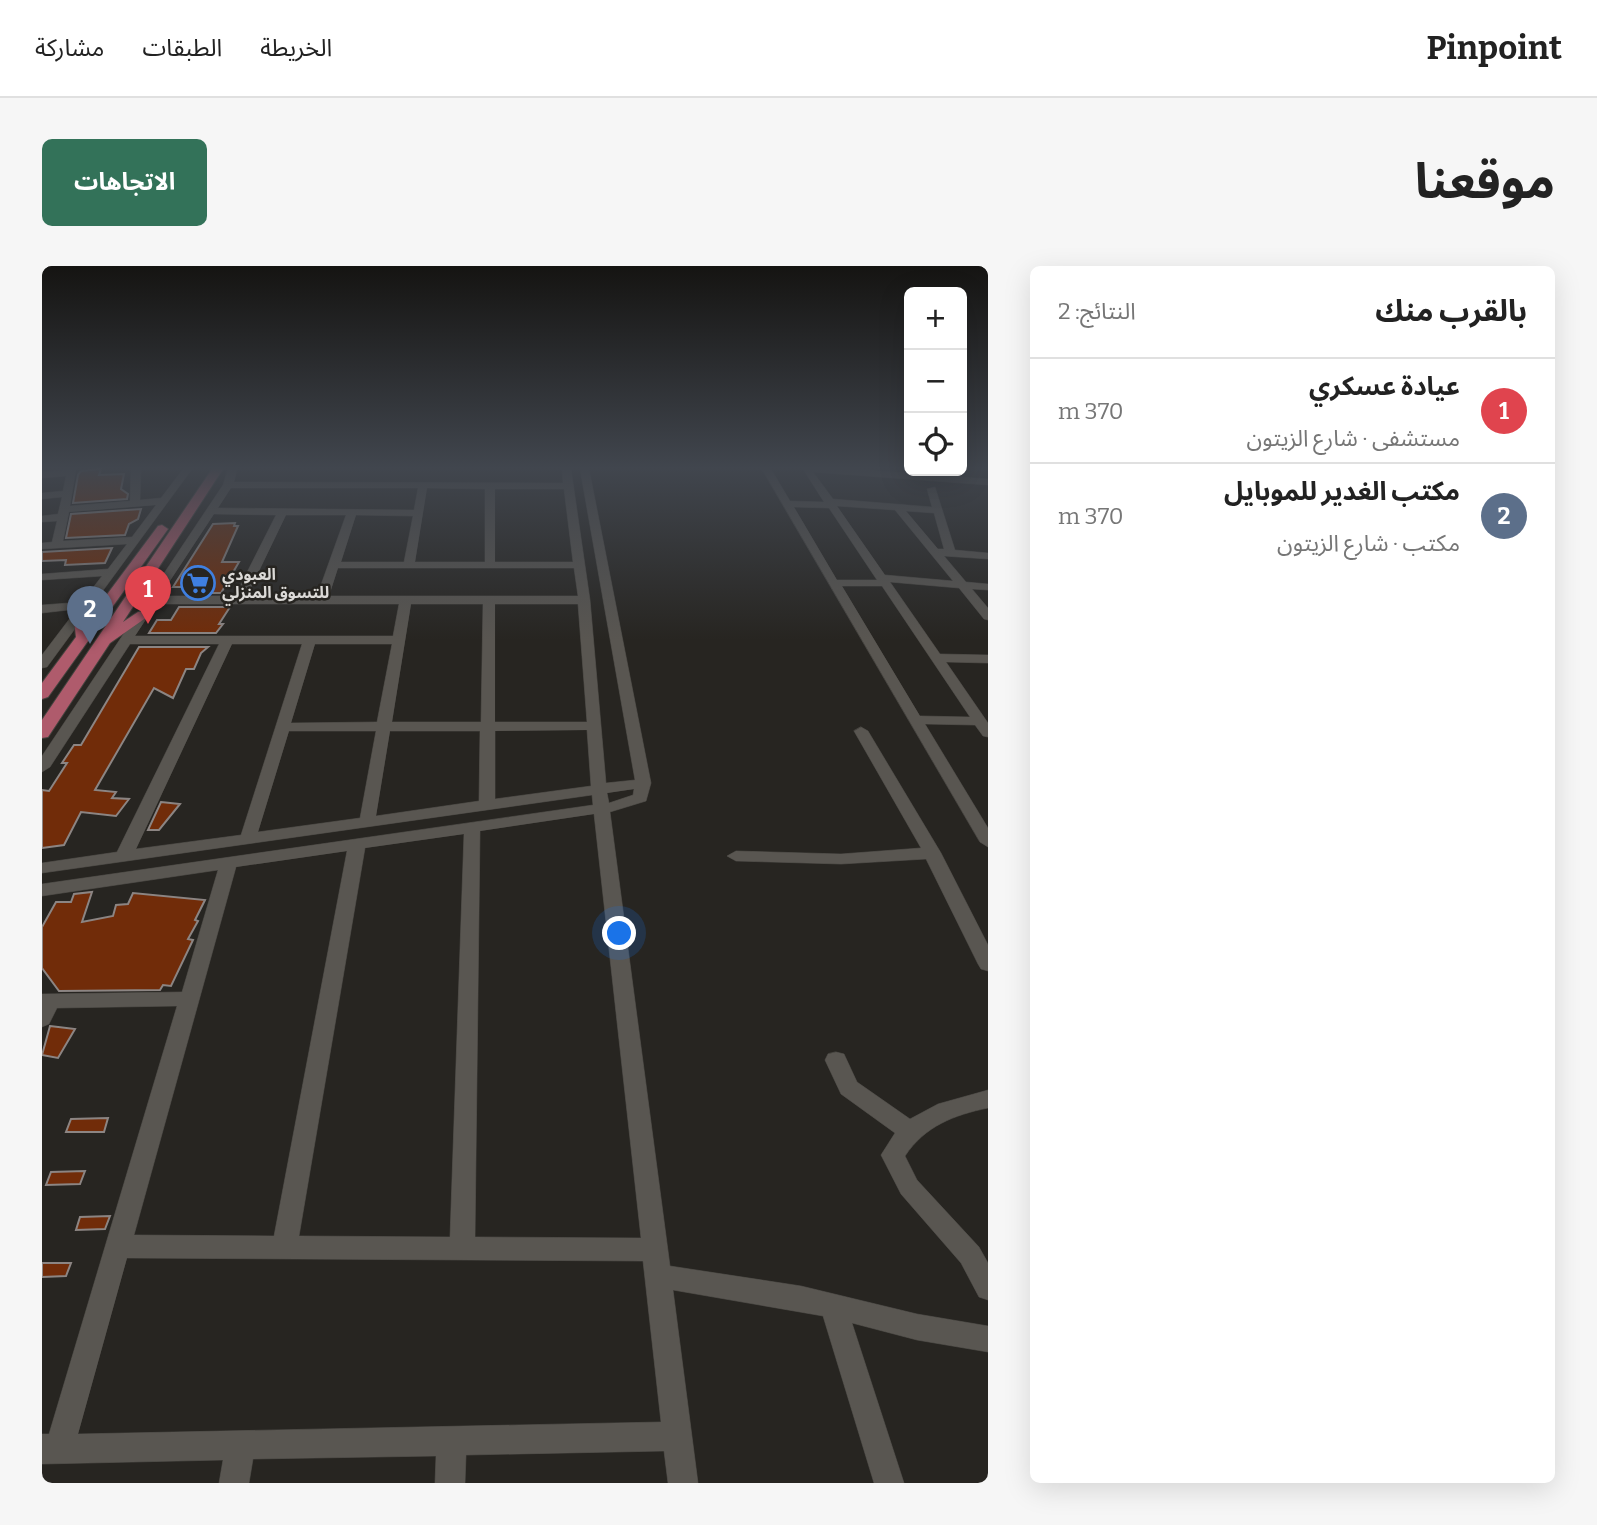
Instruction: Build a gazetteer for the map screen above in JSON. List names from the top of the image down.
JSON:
{
  "places": {
    "supermarket": ["العبودي للتسوق المنزلي"]
  },
  "page": {
    "header": "Pinpoint",
    "nav": ["الخريطة", "الطبقات", "مشاركة"],
    "title": "موقعنا",
    "buttons": "الاتجاهات",
    "heading": ["بالقرب منك", "النتائج: 2"],
    "map_buttons": ["+", "−"],
    "list": [
      {
        "mark": "1",
        "name": "عيادة عسكري",
        "note": "مستشفى · شارع الزيتون",
        "value": "370 m"
      },
      {
        "mark": "2",
        "name": "مكتب الغدير للموبايل",
        "note": "مكتب · شارع الزيتون",
        "value": "370 m"
      }
    ],
    "pins": ["1", "2"]
  }
}
